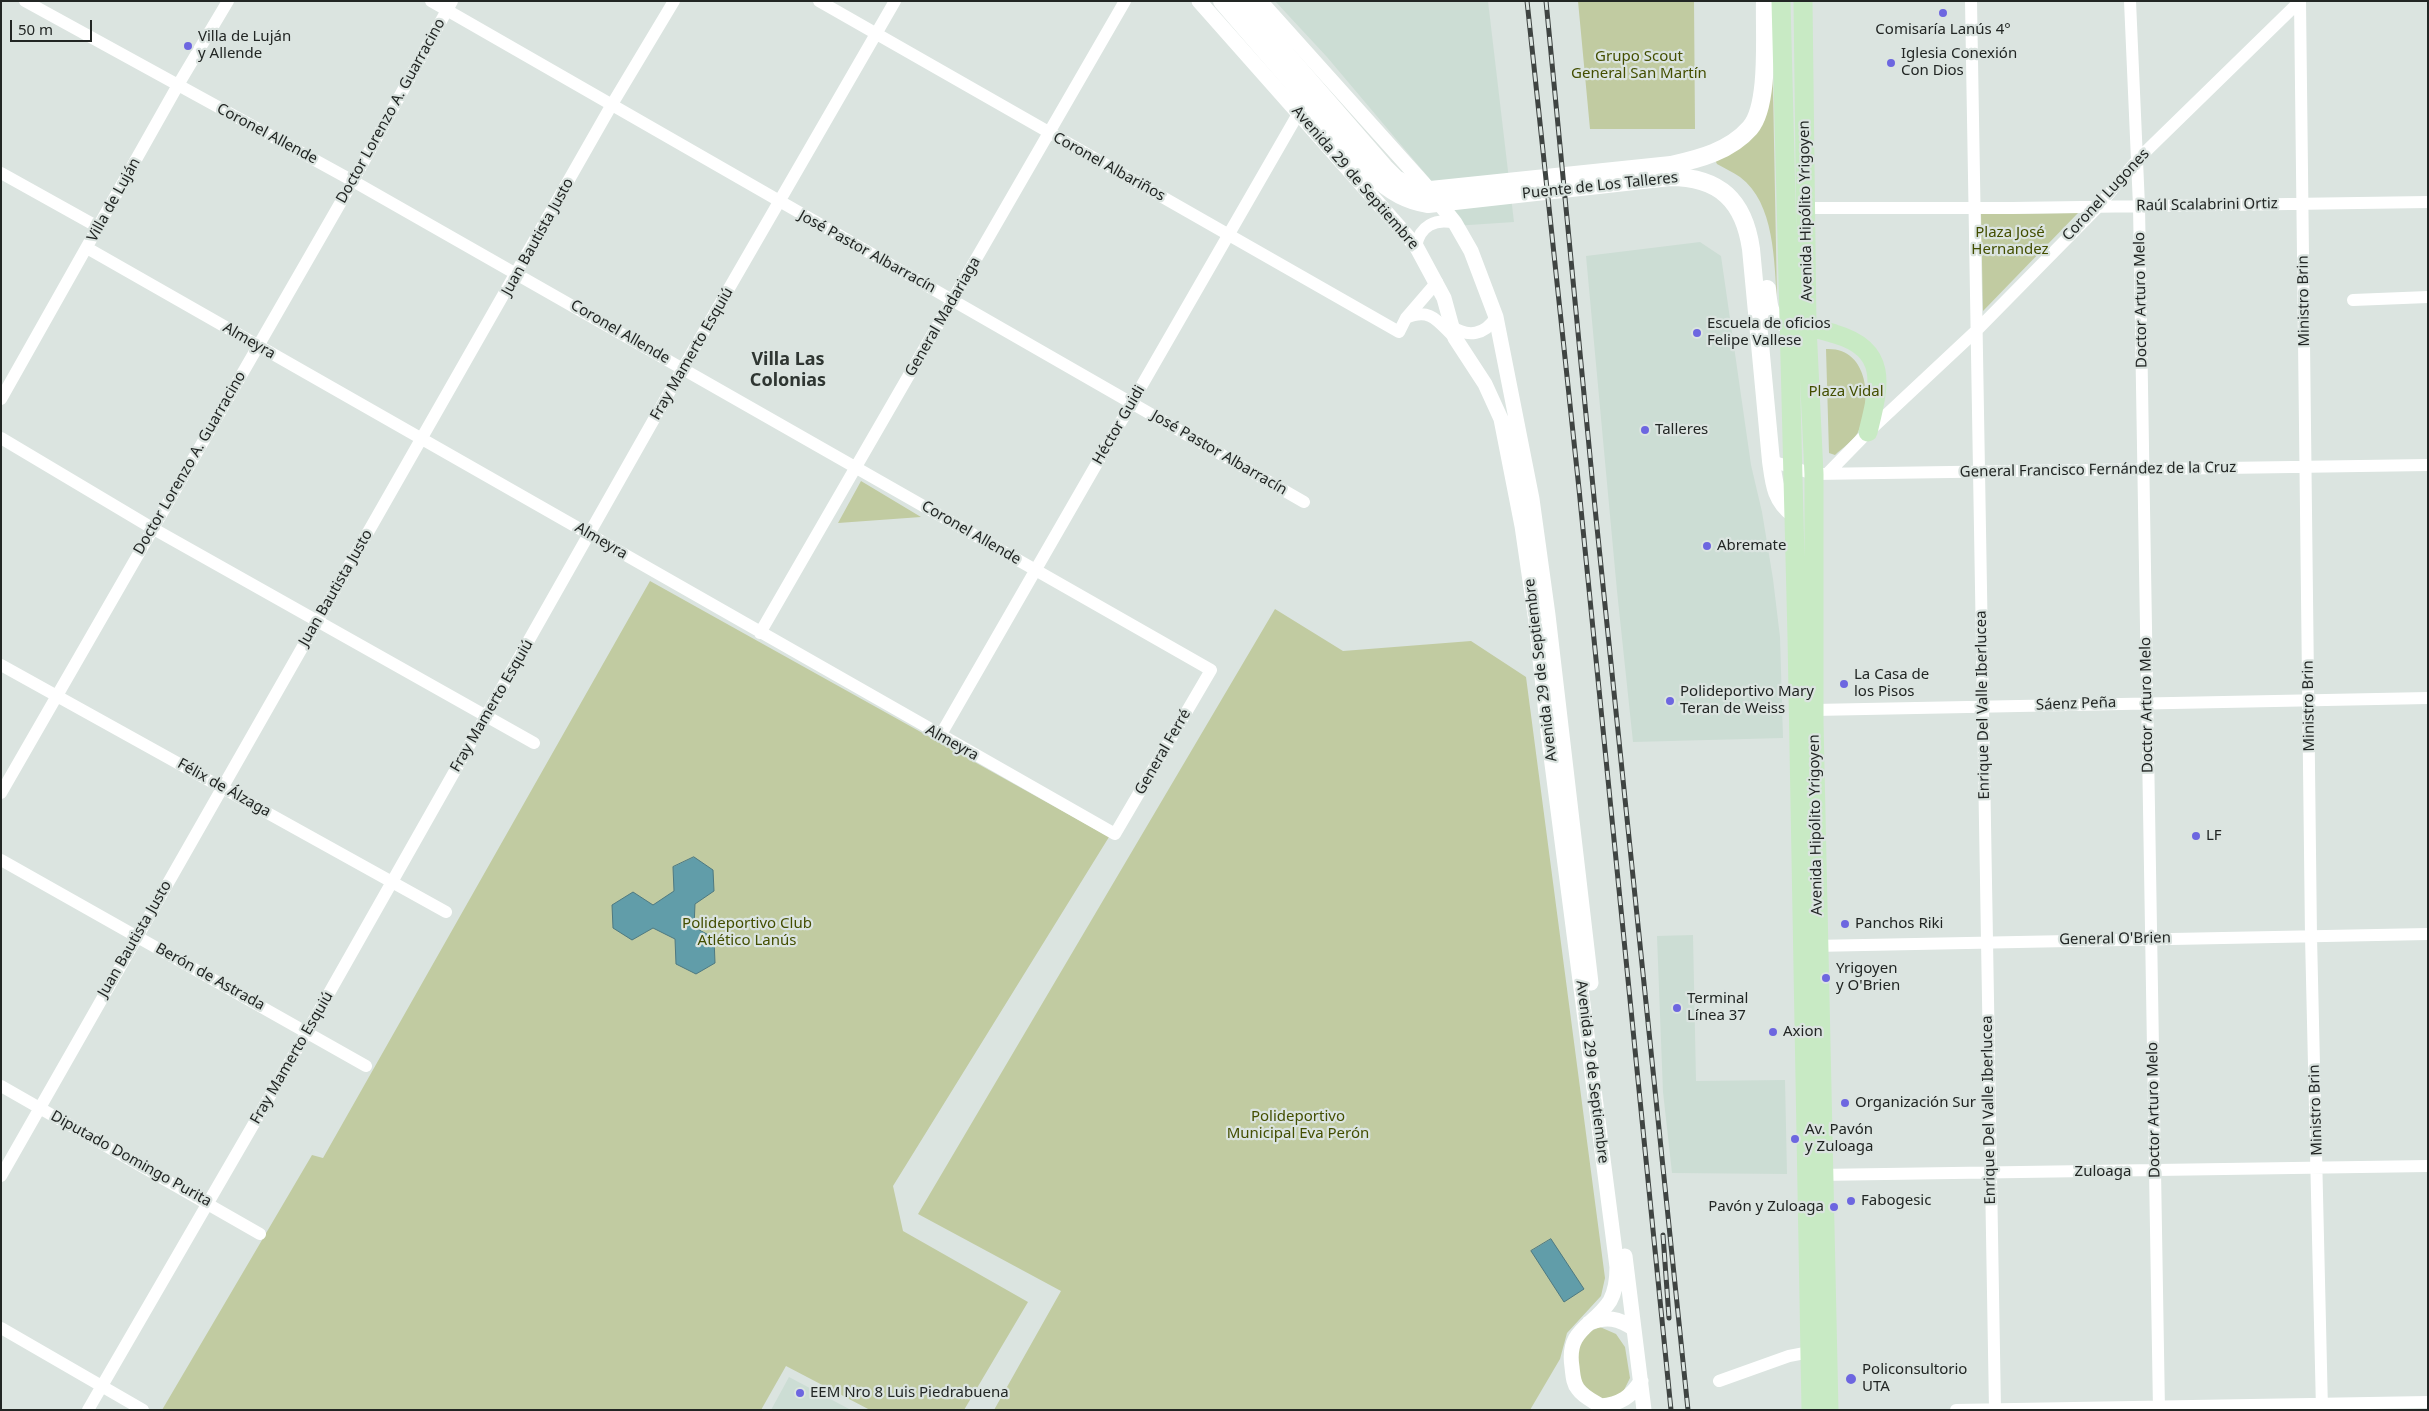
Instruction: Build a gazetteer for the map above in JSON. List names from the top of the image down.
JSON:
{
  "streets": {
    "main road": ["Puente de Los Talleres", "Avenida Hipólito Yrigoyen"],
    "street": [
      "Doctor Lorenzo A. Guarracino",
      "Coronel Allende",
      "Coronel Albariños",
      "Avenida 29 de Septiembre",
      "Coronel Lugones",
      "Villa de Luján",
      "Raúl Scalabrini Ortiz",
      "Juan Bautista Justo",
      "José Pastor Albarracín",
      "Doctor Arturo Melo",
      "Ministro Brin",
      "General Madariaga",
      "Almeyra",
      "Fray Mamerto Esquiú",
      "Héctor Guidi",
      "General Francisco Fernández de la Cruz",
      "Sáenz Peña",
      "Enrique Del Valle Iberlucea",
      "General Ferré",
      "Félix de Álzaga",
      "General O'Brien",
      "Berón de Astrada",
      "Diputado Domingo Purita",
      "Zuloaga"
    ]
  },
  "crossings": [
    ["Doctor Lorenzo A. Guarracino", "Coronel Allende"],
    ["Doctor Lorenzo A. Guarracino", "José Pastor Albarracín"],
    ["Doctor Lorenzo A. Guarracino", "Almeyra"],
    ["Doctor Lorenzo A. Guarracino", "Félix de Álzaga"],
    ["Coronel Allende", "Villa de Luján"],
    ["Coronel Allende", "Juan Bautista Justo"],
    ["Coronel Allende", "General Madariaga"],
    ["Coronel Allende", "Fray Mamerto Esquiú"],
    ["Coronel Allende", "Héctor Guidi"],
    ["Coronel Allende", "General Ferré"],
    ["Coronel Albariños", "General Madariaga"],
    ["Coronel Albariños", "Fray Mamerto Esquiú"],
    ["Coronel Albariños", "Héctor Guidi"],
    ["Avenida 29 de Septiembre", "Héctor Guidi"],
    ["Puente de Los Talleres", "Avenida Hipólito Yrigoyen"],
    ["Puente de Los Talleres", "General Francisco Fernández de la Cruz"],
    ["Coronel Lugones", "Raúl Scalabrini Ortiz"],
    ["Coronel Lugones", "Avenida Hipólito Yrigoyen"],
    ["Coronel Lugones", "Doctor Arturo Melo"],
    ["Coronel Lugones", "Ministro Brin"],
    ["Coronel Lugones", "General Francisco Fernández de la Cruz"],
    ["Coronel Lugones", "Enrique Del Valle Iberlucea"],
    ["Villa de Luján", "Almeyra"],
    ["Raúl Scalabrini Ortiz", "Avenida Hipólito Yrigoyen"],
    ["Raúl Scalabrini Ortiz", "Doctor Arturo Melo"],
    ["Raúl Scalabrini Ortiz", "Ministro Brin"],
    ["Raúl Scalabrini Ortiz", "Enrique Del Valle Iberlucea"],
    ["Avenida Hipólito Yrigoyen", "General Francisco Fernández de la Cruz"],
    ["Avenida Hipólito Yrigoyen", "Sáenz Peña"],
    ["Avenida Hipólito Yrigoyen", "General O'Brien"],
    ["Avenida Hipólito Yrigoyen", "Zuloaga"],
    ["Juan Bautista Justo", "José Pastor Albarracín"],
    ["Juan Bautista Justo", "Almeyra"],
    ["Juan Bautista Justo", "Félix de Álzaga"],
    ["Juan Bautista Justo", "Berón de Astrada"],
    ["Juan Bautista Justo", "Diputado Domingo Purita"],
    ["José Pastor Albarracín", "General Madariaga"],
    ["José Pastor Albarracín", "Fray Mamerto Esquiú"],
    ["José Pastor Albarracín", "Héctor Guidi"],
    ["Doctor Arturo Melo", "General Francisco Fernández de la Cruz"],
    ["Doctor Arturo Melo", "Sáenz Peña"],
    ["Doctor Arturo Melo", "General O'Brien"],
    ["Doctor Arturo Melo", "Zuloaga"],
    ["Ministro Brin", "General Francisco Fernández de la Cruz"],
    ["Ministro Brin", "Sáenz Peña"],
    ["Ministro Brin", "General O'Brien"],
    ["Ministro Brin", "Zuloaga"],
    ["General Madariaga", "Almeyra"],
    ["Almeyra", "Fray Mamerto Esquiú"],
    ["Almeyra", "Héctor Guidi"],
    ["Almeyra", "General Ferré"],
    ["Fray Mamerto Esquiú", "Félix de Álzaga"],
    ["Fray Mamerto Esquiú", "Berón de Astrada"],
    ["Fray Mamerto Esquiú", "Diputado Domingo Purita"],
    ["General Francisco Fernández de la Cruz", "Enrique Del Valle Iberlucea"],
    ["Sáenz Peña", "Enrique Del Valle Iberlucea"],
    ["Enrique Del Valle Iberlucea", "General O'Brien"],
    ["Enrique Del Valle Iberlucea", "Zuloaga"]
  ],
  "districts": ["Villa Las Colonias"],
  "parks": [
    "Grupo Scout General San Martín",
    "Plaza José Hernandez",
    "Plaza Vidal",
    "Polideportivo Club Atlético Lanús",
    "Polideportivo Municipal Eva Perón"
  ],
  "places": [
    "Comisaría Lanús 4°",
    "Villa de Luján y Allende",
    "Iglesia Conexión Con Dios",
    "Escuela de oficios Felipe Vallese",
    "Talleres",
    "Abremate",
    "La Casa de los Pisos",
    "Polideportivo Mary Teran de Weiss",
    "LF",
    "Panchos Riki",
    "Yrigoyen y O'Brien",
    "Terminal Línea 37",
    "Axion",
    "Organización Sur",
    "Av. Pavón y Zuloaga",
    "Fabogesic",
    "Pavón y Zuloaga",
    "Policonsultorio UTA",
    "EEM Nro 8 Luis Piedrabuena"
  ],
  "scale_bar": "50 m"
}
